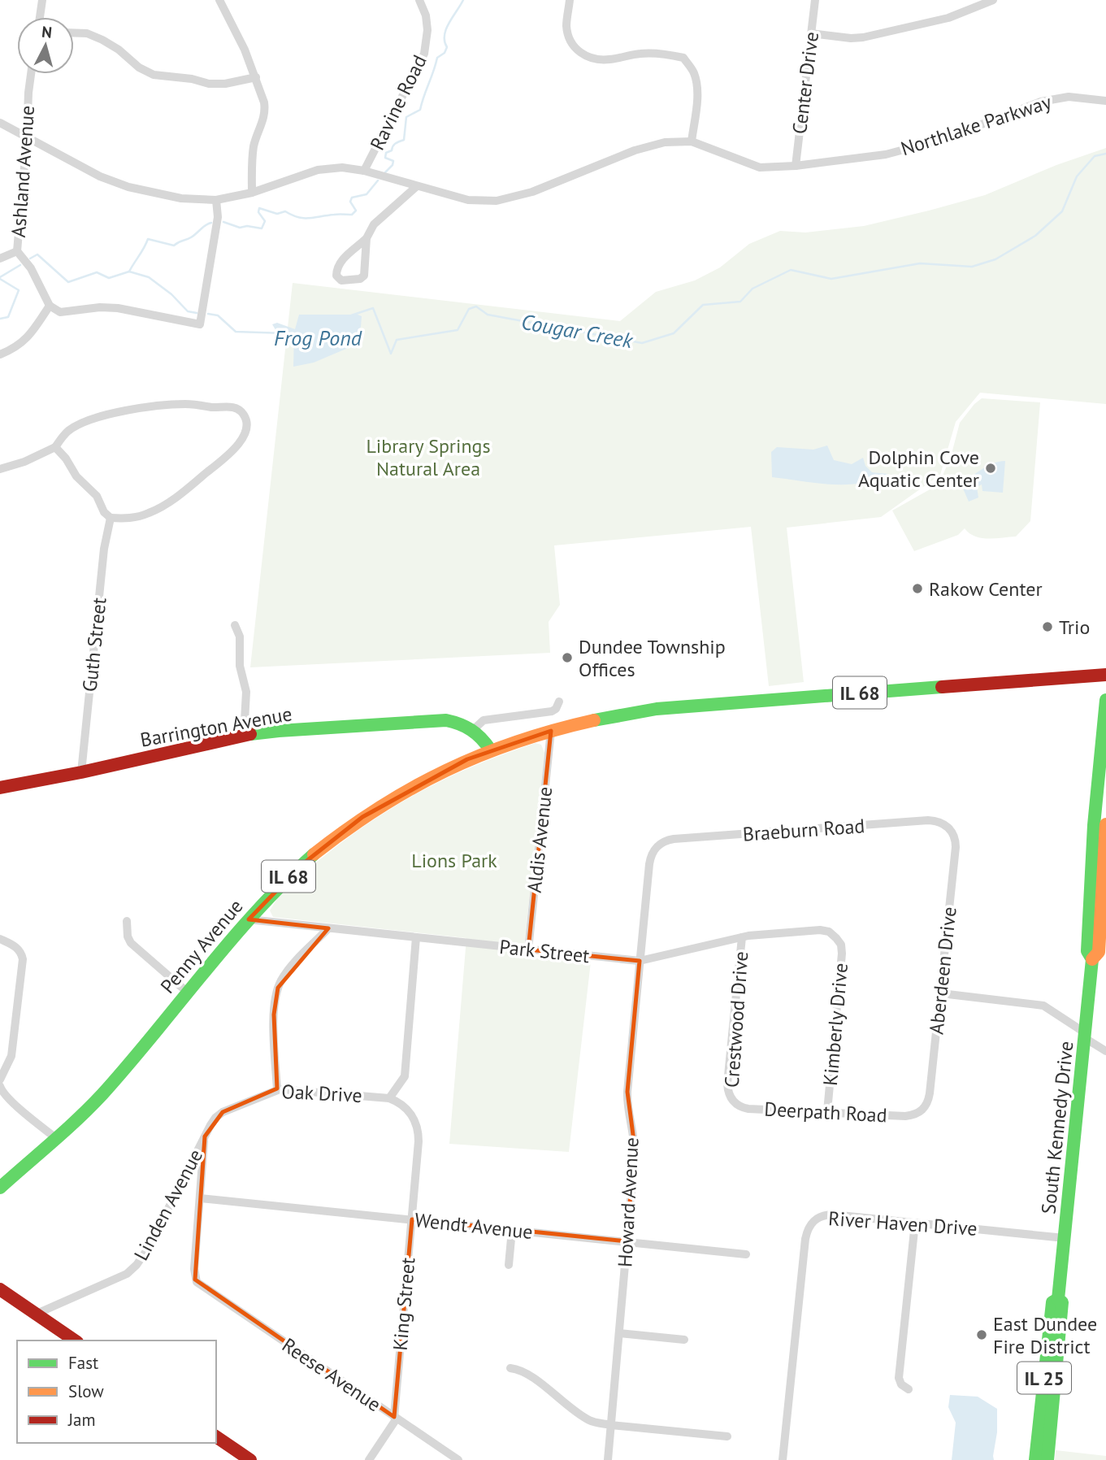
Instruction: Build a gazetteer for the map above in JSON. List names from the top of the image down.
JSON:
{
  "streets": {
    "main road": [
      "IL 68",
      "Barrington Avenue",
      "Penny Avenue",
      "South Kennedy Drive",
      "IL 25"
    ],
    "street": [
      "Center Drive",
      "Ravine Road",
      "Northlake Parkway",
      "Ashland Avenue",
      "Guth Street",
      "Braeburn Road",
      "Aldis Avenue",
      "Park Street",
      "Aberdeen Drive",
      "Crestwood Drive",
      "Kimberly Drive",
      "Oak Drive",
      "Deerpath Road",
      "Howard Avenue",
      "Linden Avenue",
      "River Haven Drive",
      "Wendt Avenue",
      "King Street",
      "Reese Avenue"
    ]
  },
  "crossings": [
    ["Center Drive", "Northlake Parkway"],
    ["Guth Street", "Barrington Avenue"],
    ["Braeburn Road", "Aberdeen Drive"],
    ["Braeburn Road", "Howard Avenue"],
    ["Aldis Avenue", "Penny Avenue"],
    ["Aldis Avenue", "Park Street"],
    ["Penny Avenue", "Park Street"],
    ["Park Street", "Crestwood Drive"],
    ["Park Street", "Kimberly Drive"],
    ["Park Street", "Howard Avenue"],
    ["Aberdeen Drive", "Deerpath Road"],
    ["Crestwood Drive", "Deerpath Road"],
    ["Kimberly Drive", "Deerpath Road"],
    ["Oak Drive", "Linden Avenue"],
    ["Oak Drive", "King Street"],
    ["South Kennedy Drive", "River Haven Drive"],
    ["Howard Avenue", "Wendt Avenue"],
    ["Wendt Avenue", "King Street"],
    ["Wendt Avenue", "Reese Avenue"],
    ["King Street", "Reese Avenue"]
  ],
  "water": ["Cougar Creek", "Frog Pond"],
  "parks": ["Library Springs Natural Area", "Lions Park"],
  "places": [
    "Dolphin Cove Aquatic Center",
    "Rakow Center",
    "Trio",
    "Dundee Township Offices",
    "East Dundee Fire District"
  ],
  "legend": ["Fast", "Slow", "Jam"],
  "north": "top"
}
